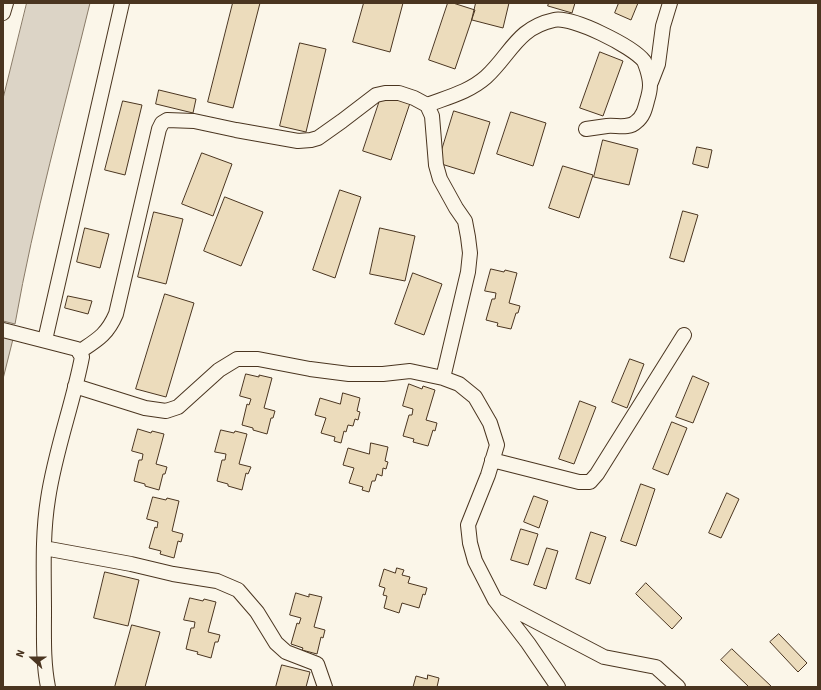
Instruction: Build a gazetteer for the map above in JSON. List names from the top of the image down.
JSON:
{
  "north": "left"
}
